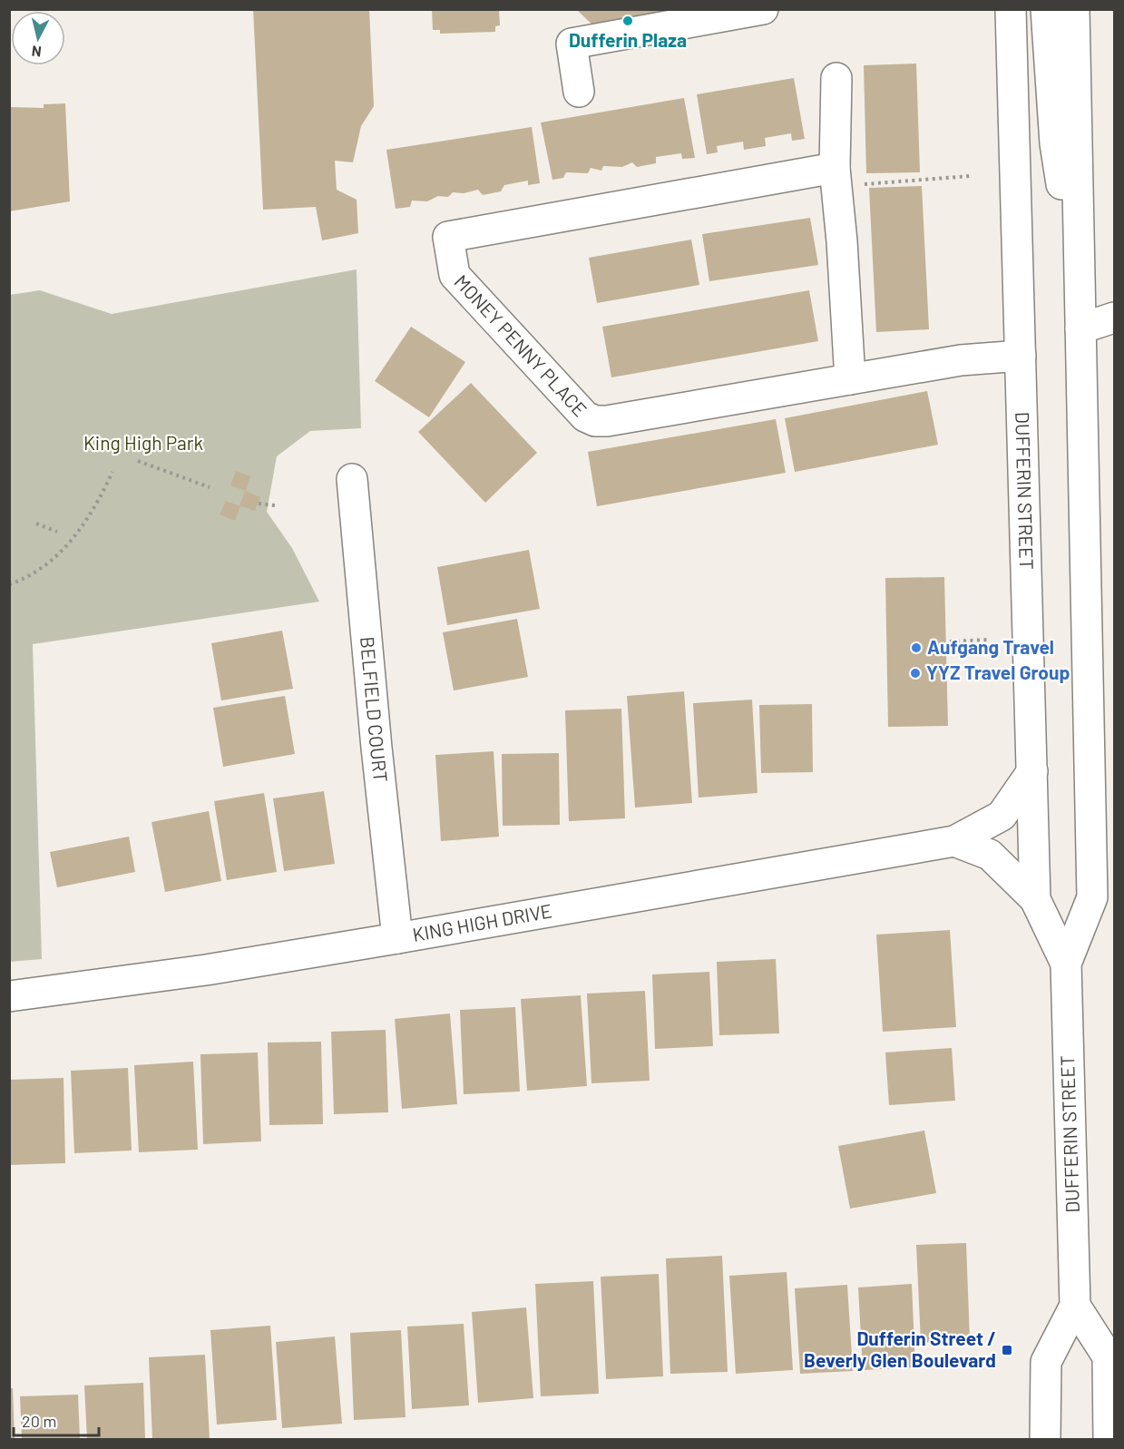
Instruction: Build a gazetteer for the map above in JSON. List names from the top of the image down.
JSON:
{
  "streets": {
    "street": [
      "MONEY PENNY PLACE",
      "DUFFERIN STREET",
      "BELFIELD COURT",
      "KING HIGH DRIVE"
    ]
  },
  "crossings": [
    ["MONEY PENNY PLACE", "DUFFERIN STREET"],
    ["DUFFERIN STREET", "KING HIGH DRIVE"],
    ["BELFIELD COURT", "KING HIGH DRIVE"]
  ],
  "parks": ["King High Park"],
  "places": {
    "other": ["Dufferin Plaza", "Aufgang Travel", "YYZ Travel Group"],
    "transit": ["Dufferin Street / Beverly Glen Boulevard"]
  },
  "scale_bar": "20 m",
  "north": "bottom"
}
